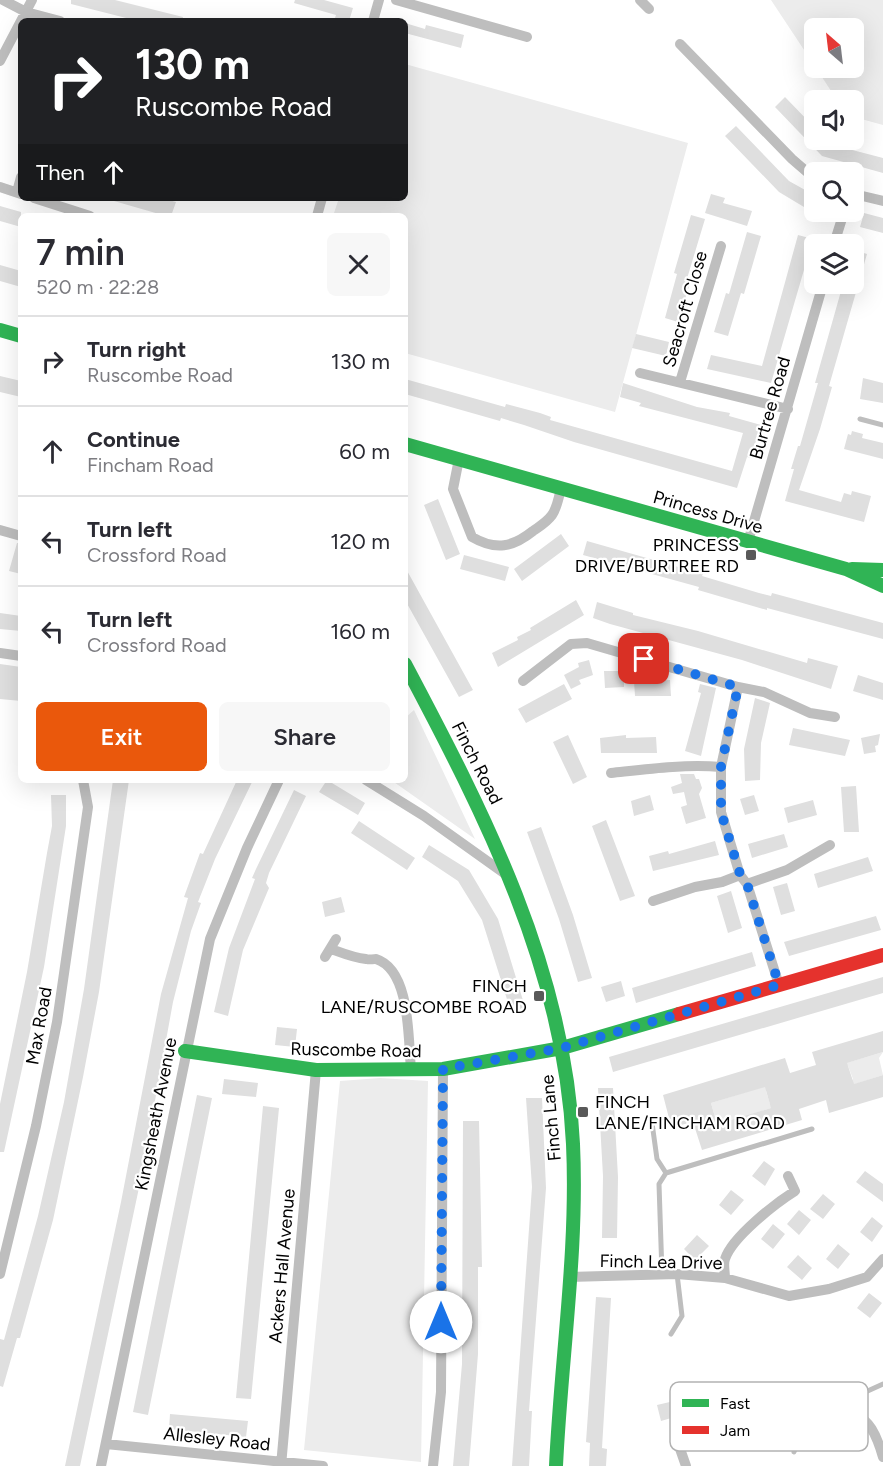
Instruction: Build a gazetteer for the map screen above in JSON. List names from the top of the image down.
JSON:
{
  "streets": {
    "street": [
      "Seacroft Close",
      "Burtree Road",
      "Princess Drive",
      "Finch Road",
      "Max Road",
      "Ruscombe Road",
      "Kingsheath Avenue",
      "Finch Lane",
      "Finch Lea Drive",
      "Ackers Hall Avenue",
      "Allesley Road"
    ]
  },
  "crossings": [
    ["Burtree Road", "Princess Drive"],
    ["Finch Road", "Finch Lane"],
    ["Ruscombe Road", "Kingsheath Avenue"],
    ["Ruscombe Road", "Finch Lane"],
    ["Ruscombe Road", "Ackers Hall Avenue"],
    ["Kingsheath Avenue", "Allesley Road"],
    ["Finch Lane", "Finch Lea Drive"],
    ["Ackers Hall Avenue", "Allesley Road"]
  ],
  "places": {
    "transit": ["PRINCESS DRIVE/BURTREE RD", "FINCH LANE/RUSCOMBE ROAD", "FINCH LANE/FINCHAM ROAD"]
  },
  "legend": ["Fast", "Jam"],
  "north": "top left",
  "page": {
    "turn": ["130 m", "Ruscombe Road"],
    "then": "Then",
    "heading": ["7 min", "520 m · 22:28"],
    "list": [
      {
        "name": "Turn right",
        "note": "Ruscombe Road",
        "value": "130 m"
      },
      {
        "name": "Continue",
        "note": "Fincham Road",
        "value": "60 m"
      },
      {
        "name": "Turn left",
        "note": "Crossford Road",
        "value": "120 m"
      },
      {
        "name": "Turn left",
        "note": "Crossford Road",
        "value": "160 m"
      }
    ],
    "buttons": ["Exit", "Share"]
  }
}
